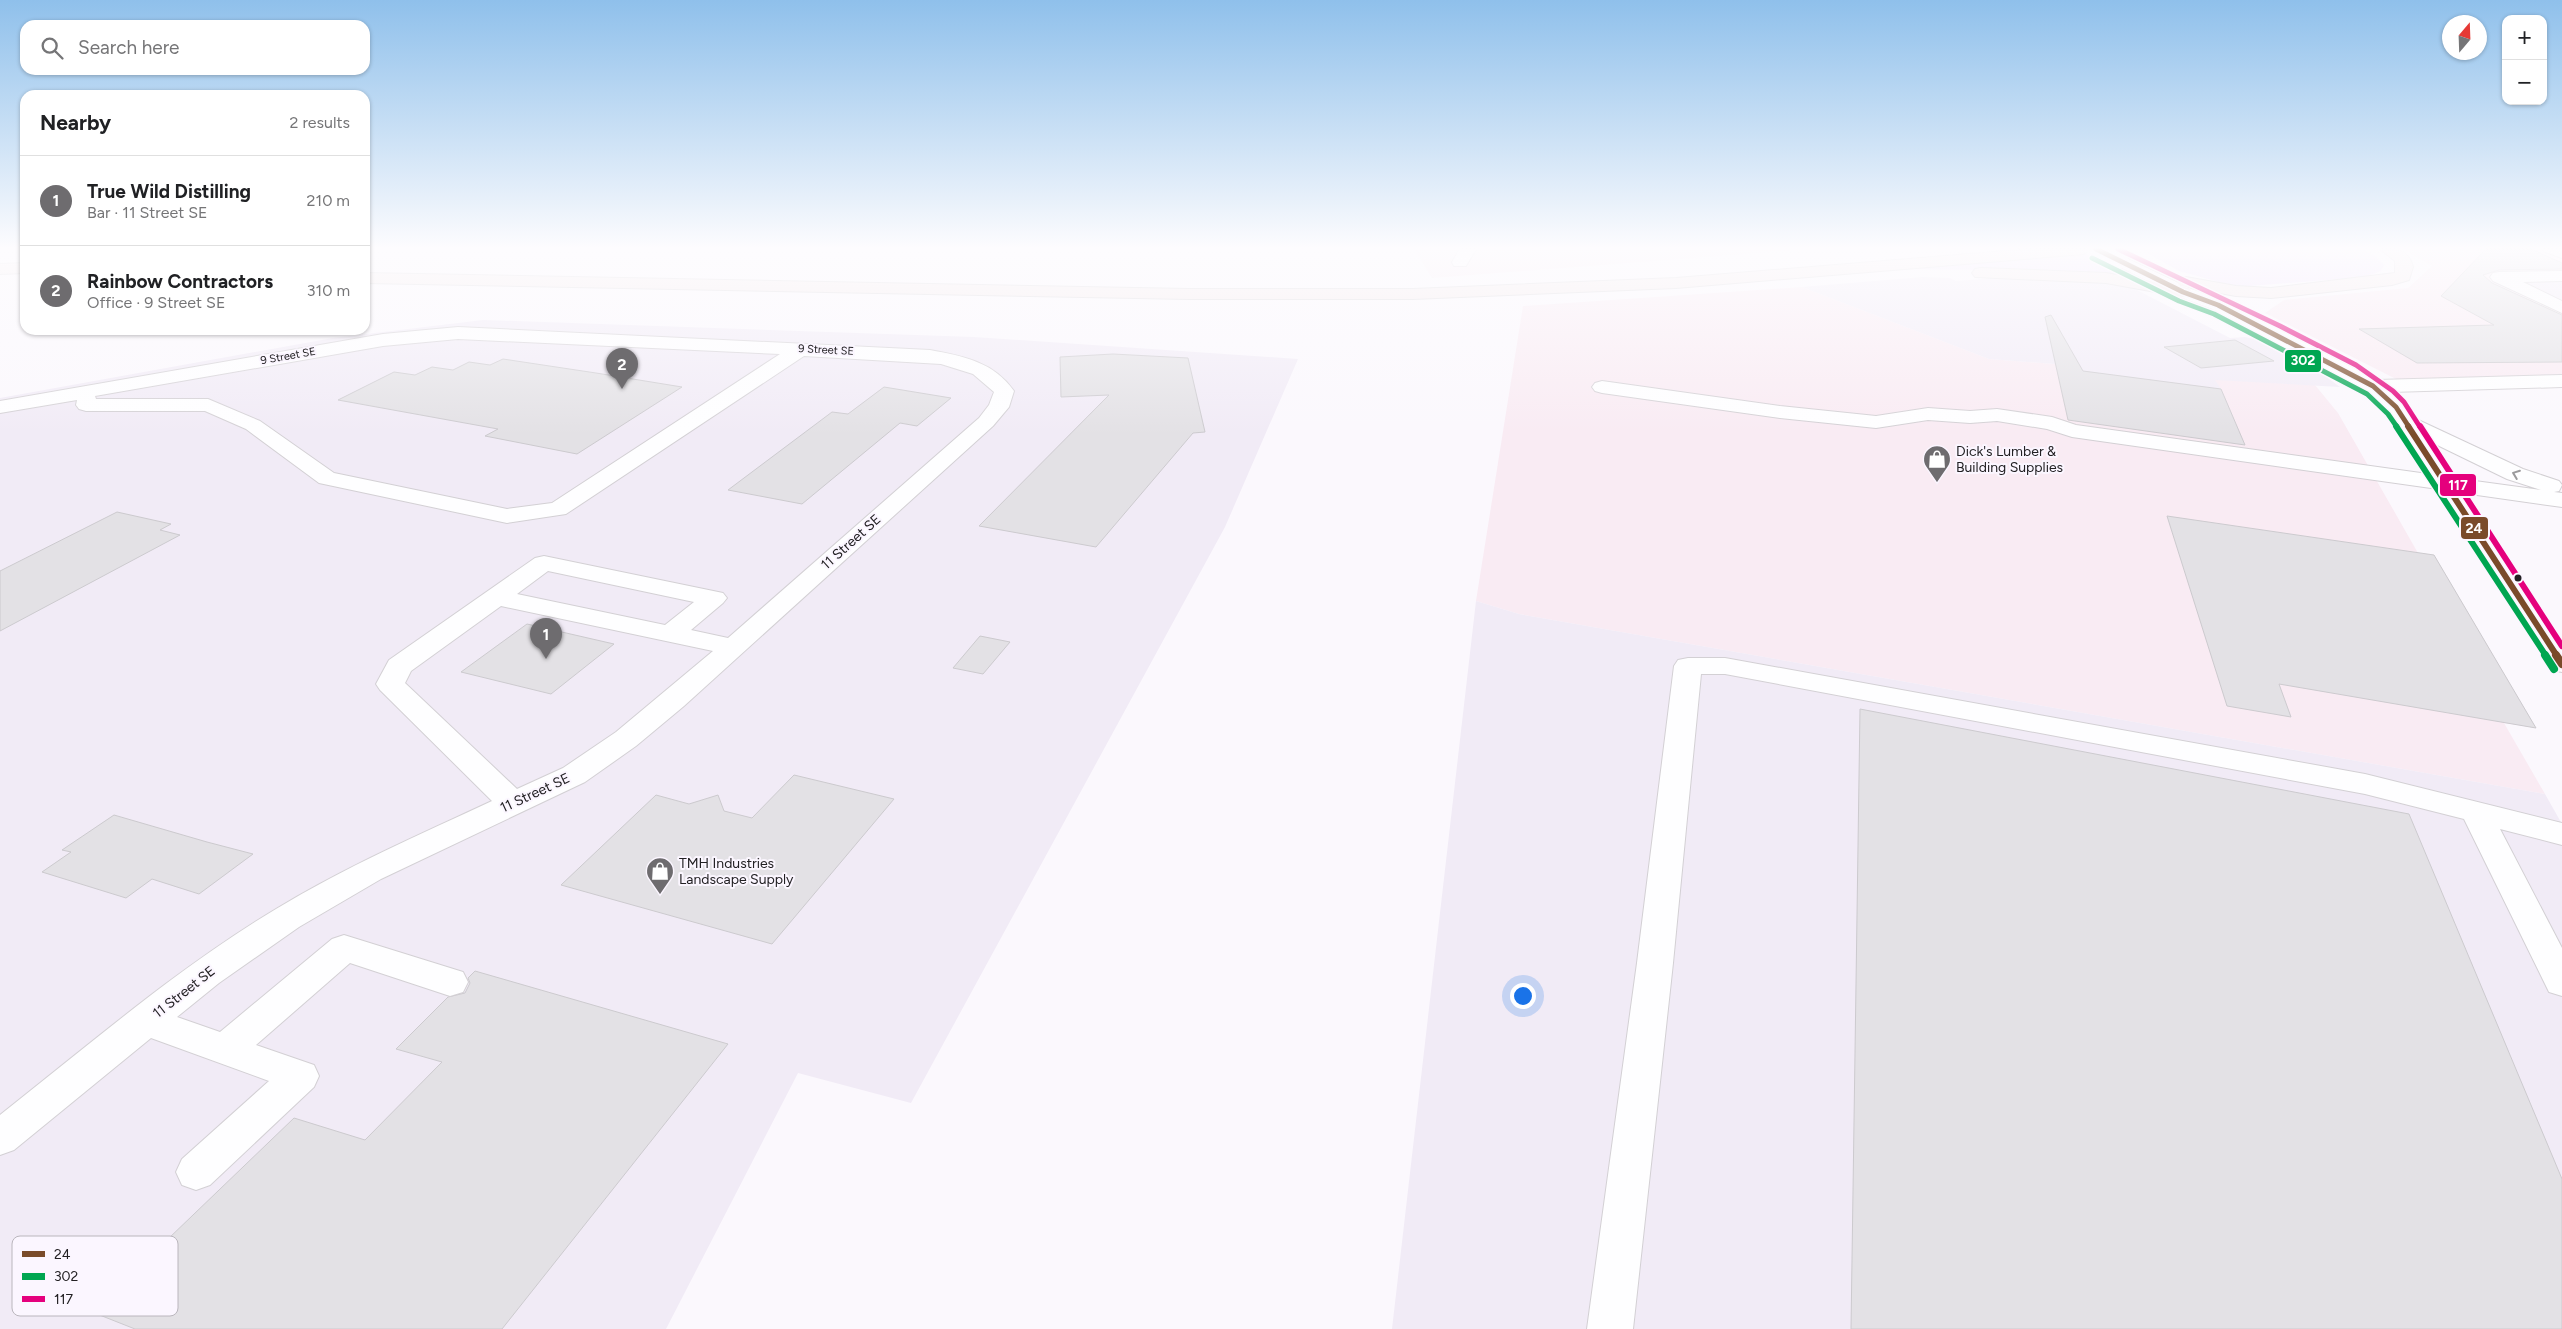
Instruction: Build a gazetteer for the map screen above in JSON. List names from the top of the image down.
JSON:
{
  "streets": {
    "street": ["9 Street SE", "11 Street SE"]
  },
  "crossings": [
    ["9 Street SE", "11 Street SE"]
  ],
  "places": {
    "shop": ["Dick's Lumber & Building Supplies", "TMH Industries Landscape Supply"]
  },
  "lines": ["transit line 24", "transit line 302", "transit line 117"],
  "legend": ["24", "302", "117"],
  "north": "top",
  "page": {
    "map_buttons": ["+", "−"],
    "search": "Search here",
    "heading": ["Nearby", "2 results"],
    "list": [
      {
        "mark": "1",
        "name": "True Wild Distilling",
        "note": "Bar · 11 Street SE",
        "value": "210 m"
      },
      {
        "mark": "2",
        "name": "Rainbow Contractors",
        "note": "Office · 9 Street SE",
        "value": "310 m"
      }
    ],
    "pins": ["2", "1"]
  }
}
